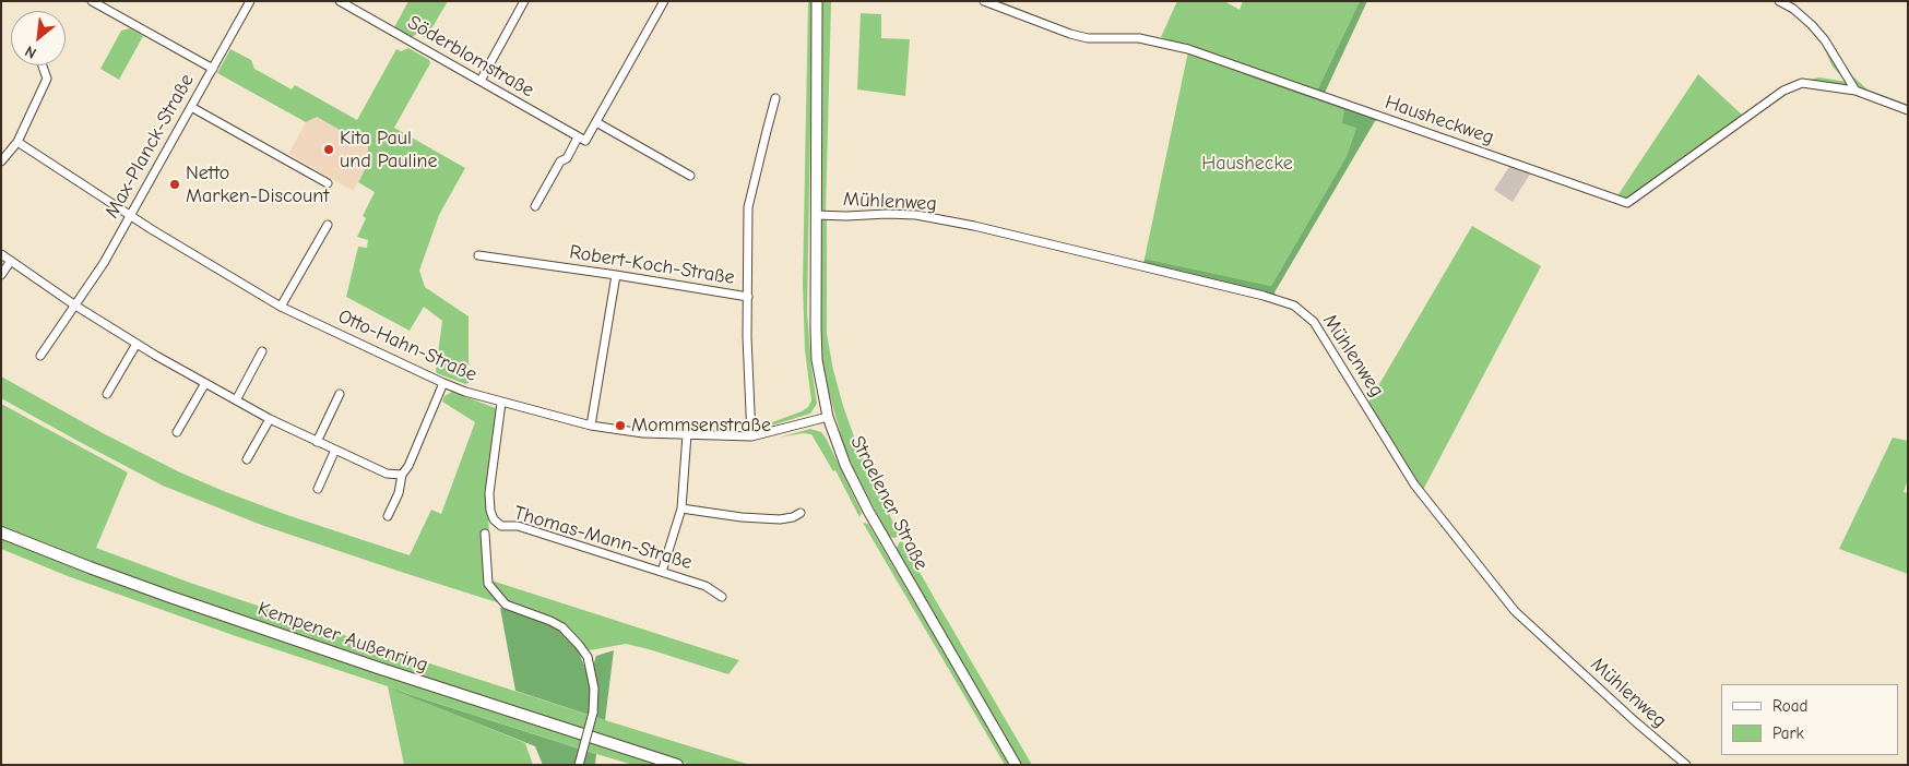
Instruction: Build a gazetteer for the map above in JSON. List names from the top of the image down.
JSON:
{
  "streets": {
    "main road": ["Kempener Außenring"],
    "street": [
      "Söderblomstraße",
      "Hausheckweg",
      "Max-Planck-Straße",
      "Mühlenweg",
      "Robert-Koch-Straße",
      "Otto-Hahn-Straße",
      "Straelener Straße",
      "Thomas-Mann-Straße"
    ]
  },
  "crossings": [
    ["Max-Planck-Straße", "Otto-Hahn-Straße"],
    ["Mühlenweg", "Straelener Straße"],
    ["Robert-Koch-Straße", "Otto-Hahn-Straße"],
    ["Otto-Hahn-Straße", "Straelener Straße"],
    ["Otto-Hahn-Straße", "Thomas-Mann-Straße"]
  ],
  "parks": ["Haushecke"],
  "places": ["Kita Paul und Pauline", "Netto Marken-Discount", "Mommsenstraße"],
  "legend": ["Road", "Park"],
  "north": "bottom left"
}
